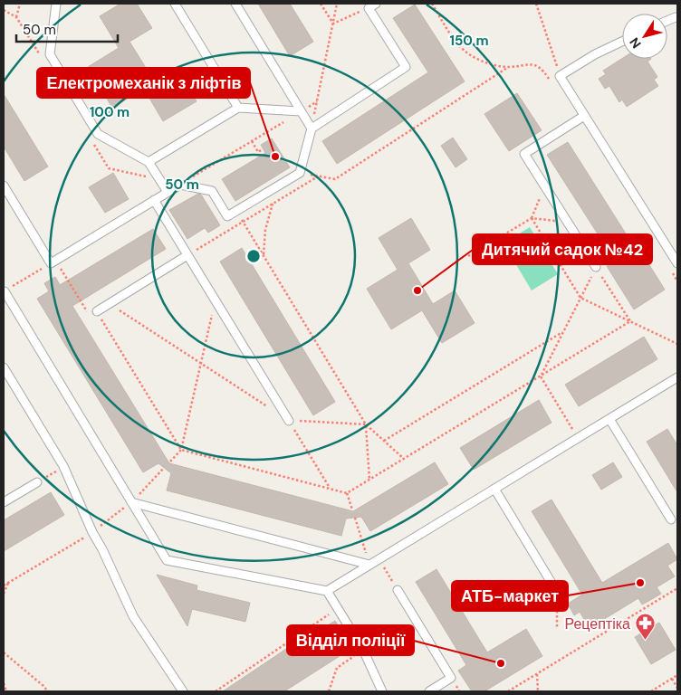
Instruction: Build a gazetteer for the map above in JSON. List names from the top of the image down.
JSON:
{
  "places": {
    "other": [
      "Електромеханік з ліфтів",
      "Дитячий садок №42",
      "АТБ-маркет",
      "Відділ поліції"
    ],
    "pharmacy": ["Рецептіка"]
  },
  "scale_bar": "50 m",
  "north": "bottom left",
  "rings": ["150 m", "100 m", "50 m"]
}
